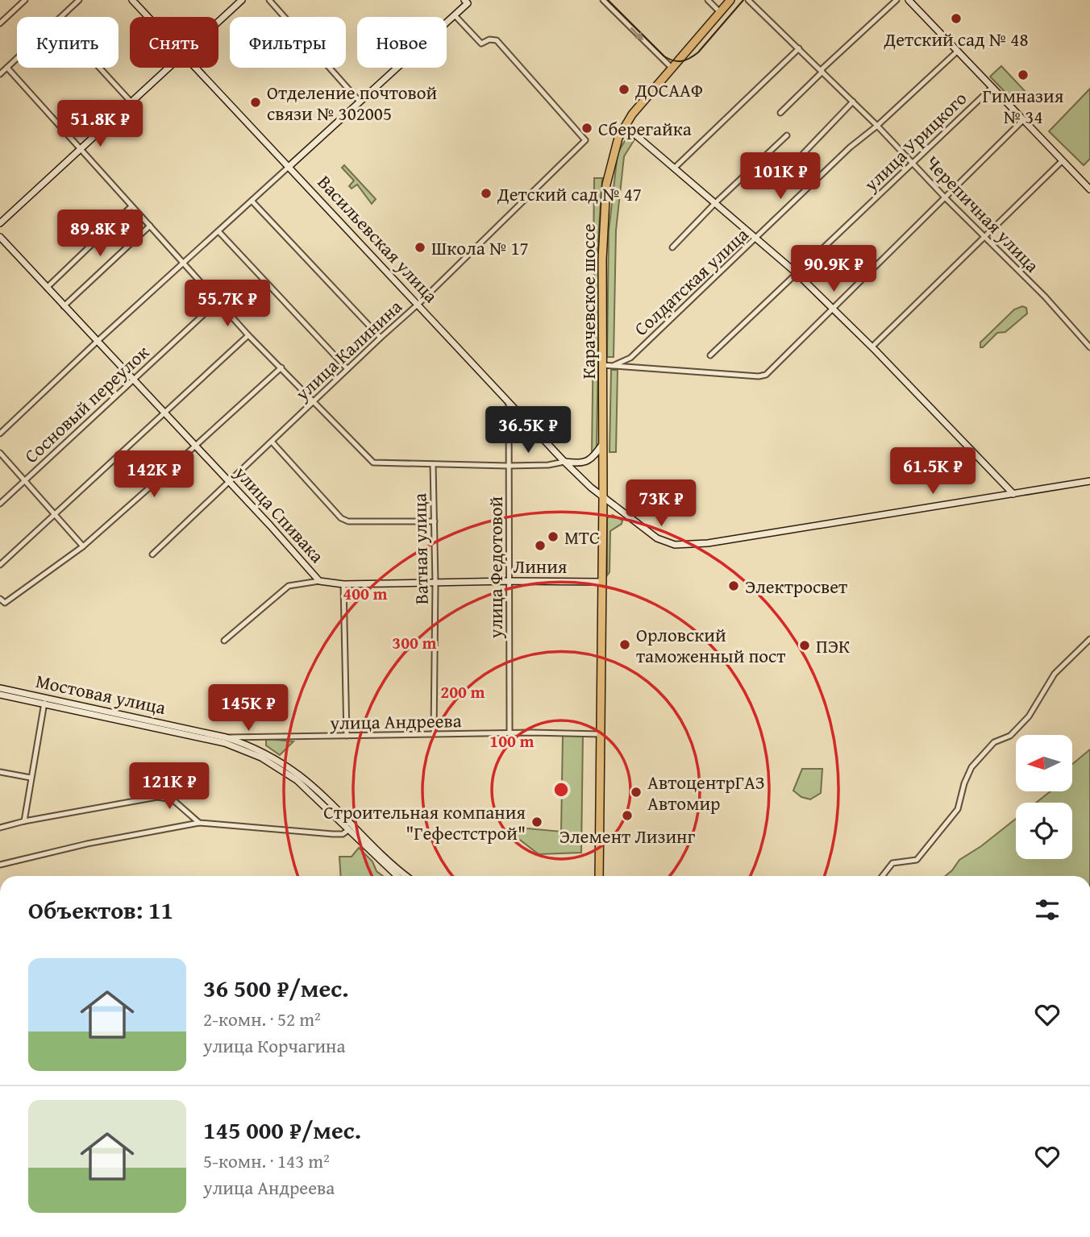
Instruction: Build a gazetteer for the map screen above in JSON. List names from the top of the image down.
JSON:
{
  "streets": {
    "highway": ["Карачевское шоссе"],
    "main road": ["Васильевская улица", "улица Спивака", "Мостовая улица"],
    "street": [
      "улица Урицкого",
      "Черепичная улица",
      "Солдатская улица",
      "улица Калинина",
      "Сосновый переулок",
      "Ватная улица",
      "улица Федотовой",
      "улица Андреева"
    ]
  },
  "crossings": [
    ["улица Урицкого", "Черепичная улица"],
    ["Черепичная улица", "Солдатская улица"],
    ["Васильевская улица", "Карачевское шоссе"],
    ["Васильевская улица", "улица Калинина"],
    ["Васильевская улица", "улица Федотовой"],
    ["Карачевское шоссе", "улица Спивака"],
    ["Карачевское шоссе", "улица Андреева"],
    ["улица Калинина", "улица Спивака"],
    ["Сосновый переулок", "улица Спивака"],
    ["улица Спивака", "Ватная улица"],
    ["улица Спивака", "улица Федотовой"],
    ["Ватная улица", "улица Андреева"],
    ["улица Федотовой", "улица Андреева"],
    ["Мостовая улица", "улица Андреева"]
  ],
  "places": [
    "Детский сад № 48",
    "Гимназия № 34",
    "ДОСААФ",
    "Отделение почтовой связи № 302005",
    "Сберегайка",
    "Детский сад № 47",
    "Школа № 17",
    "МТС",
    "Линия",
    "Электросвет",
    "Орловский таможенный пост",
    "ПЭК",
    "АвтоцентрГАЗ Автомир",
    "Элемент Лизинг",
    "Строительная компания \"Гефестстрой\""
  ],
  "north": "left",
  "page": {
    "chip": [
      "Купить",
      "Снять",
      "Фильтры",
      "Новое"
    ],
    "price": [
      "51.8K ₽",
      "101K ₽",
      "89.8K ₽",
      "90.9K ₽",
      "55.7K ₽",
      "36.5K ₽",
      "61.5K ₽",
      "142K ₽",
      "73K ₽",
      "145K ₽",
      "121K ₽"
    ],
    "heading": "Объектов: 11",
    "list": [
      {
        "name": "36 500 ₽/мес.",
        "note": "2-комн. · 52 m² · улица Корчагина"
      },
      {
        "name": "145 000 ₽/мес.",
        "note": "5-комн. · 143 m² · улица Андреева"
      }
    ]
  },
  "rings": [
    "400 m",
    "300 m",
    "200 m",
    "100 m"
  ]
}
